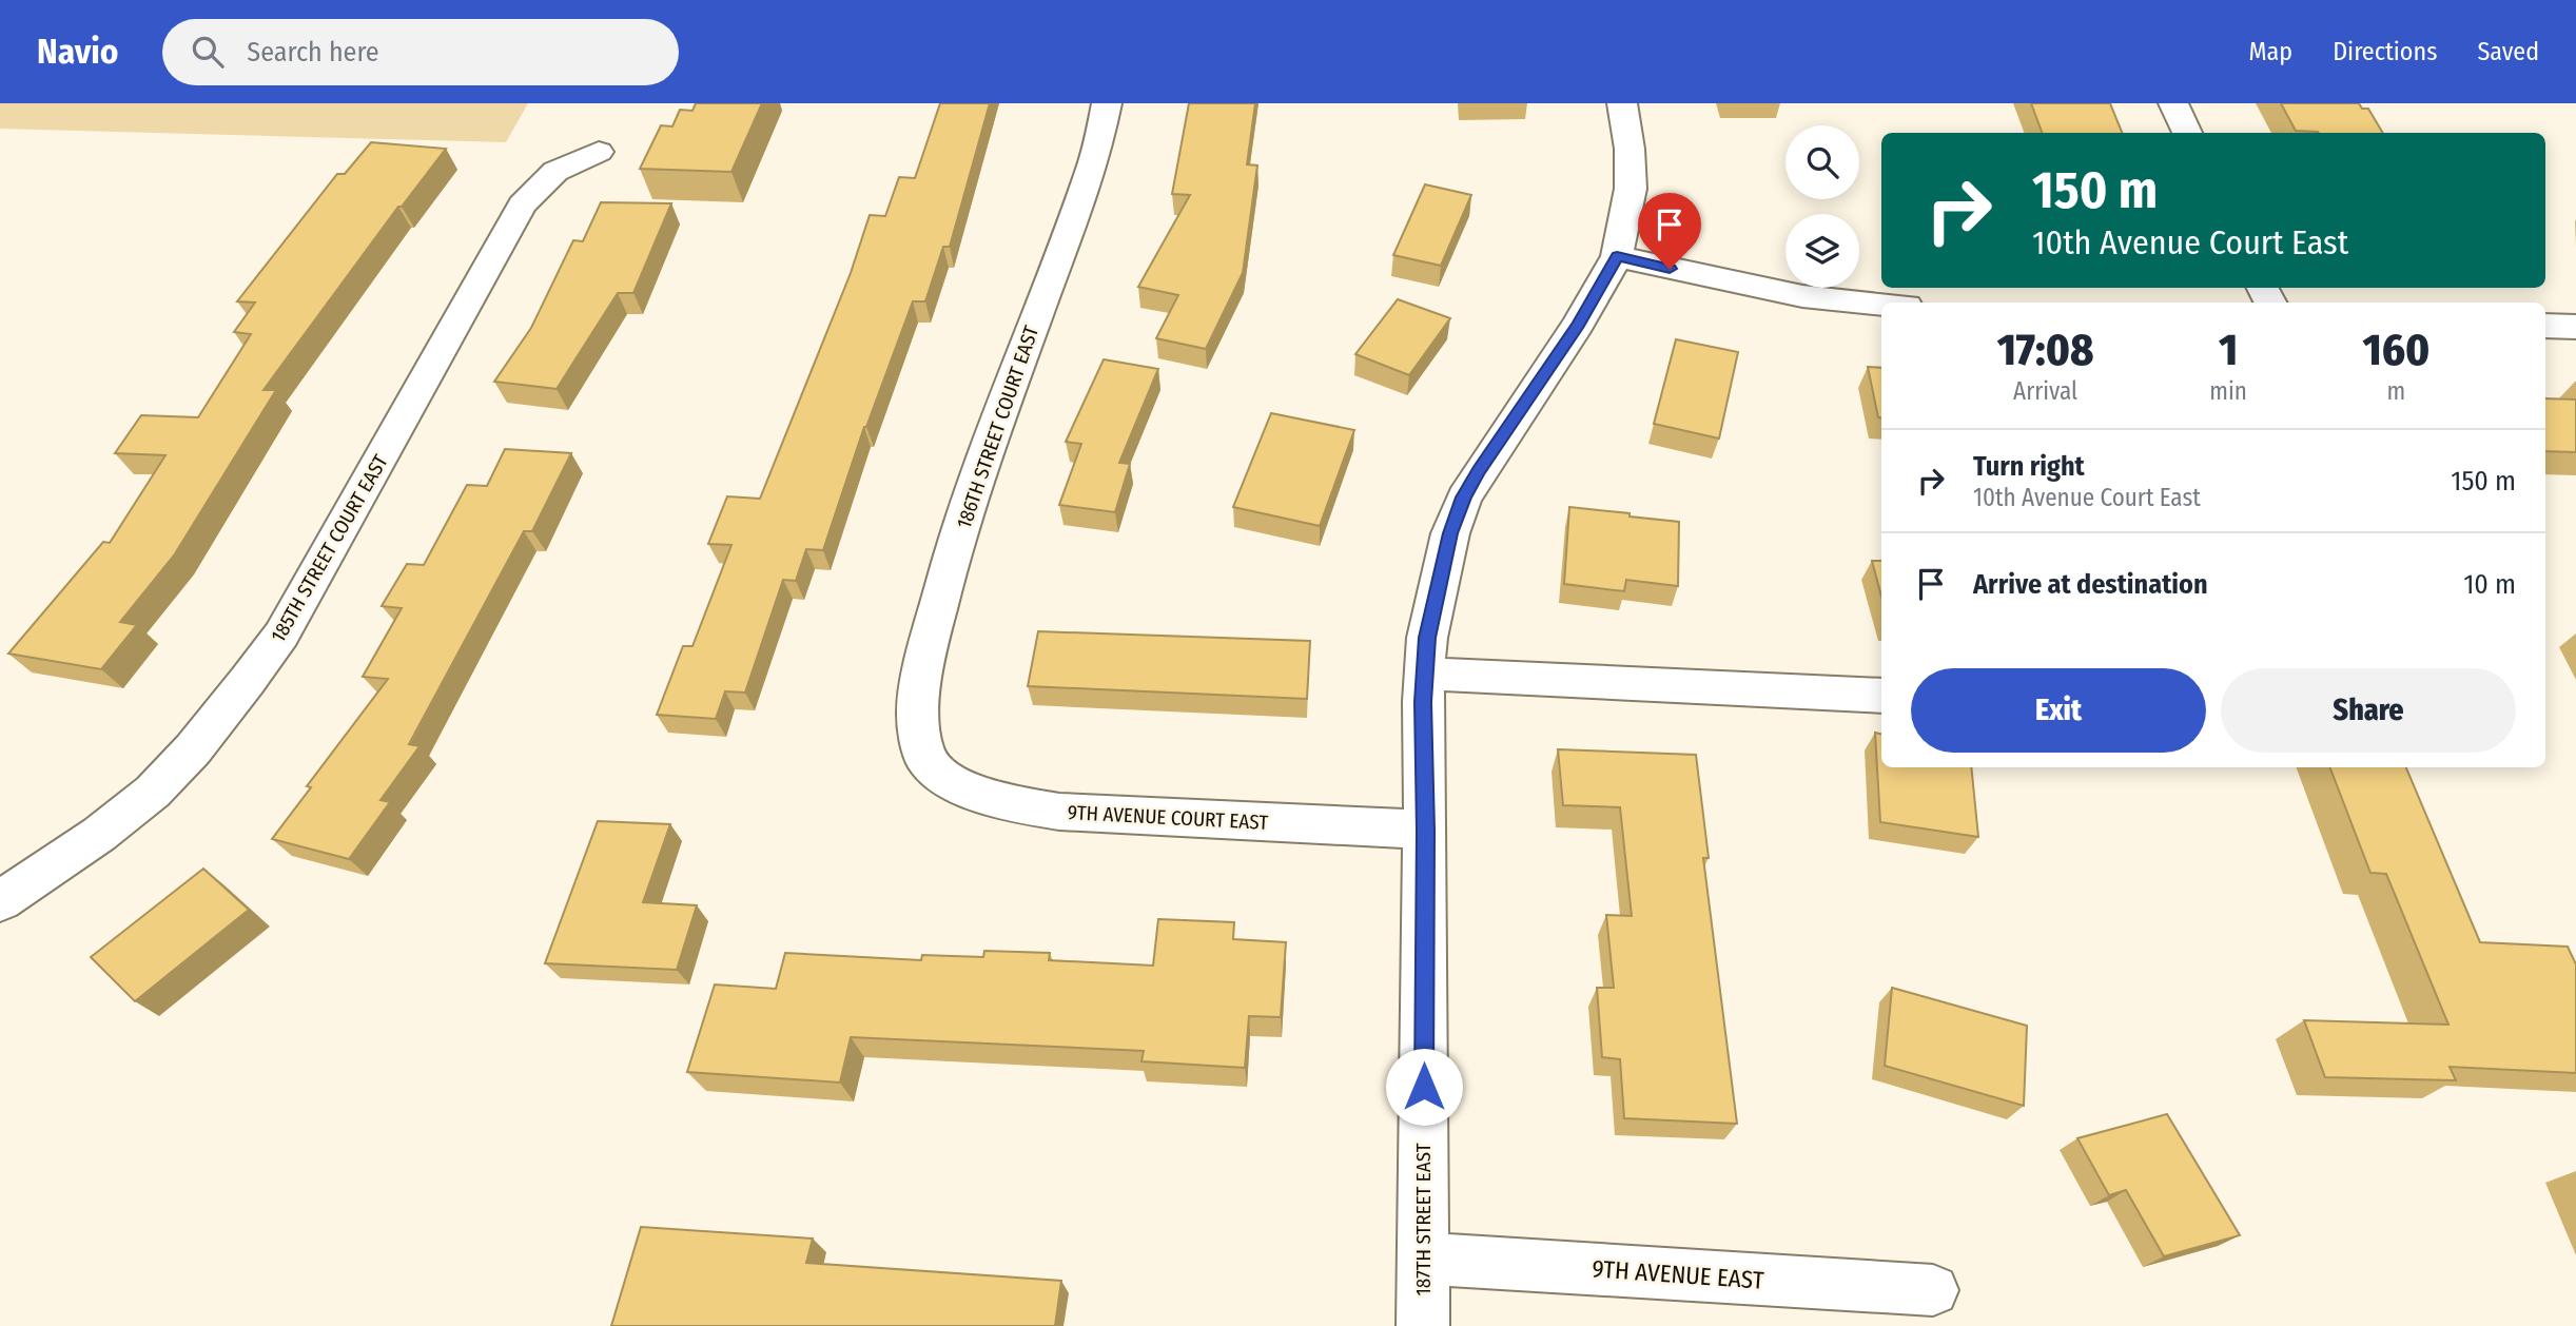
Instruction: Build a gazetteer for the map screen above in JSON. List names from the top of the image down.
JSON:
{
  "streets": {
    "street": [
      "186TH STREET COURT EAST",
      "185TH STREET COURT EAST",
      "9TH AVENUE COURT EAST",
      "187TH STREET EAST",
      "9TH AVENUE EAST"
    ]
  },
  "crossings": [
    ["186TH STREET COURT EAST", "9TH AVENUE COURT EAST"],
    ["9TH AVENUE COURT EAST", "187TH STREET EAST"],
    ["187TH STREET EAST", "9TH AVENUE EAST"]
  ],
  "page": {
    "header": "Navio",
    "search": "Search here",
    "nav": ["Map", "Directions", "Saved"],
    "turn": ["150 m", "10th Avenue Court East"],
    "eta": [
      "17:08",
      "Arrival",
      "1",
      "min",
      "160",
      "m"
    ],
    "list": [
      {
        "name": "Turn right",
        "note": "10th Avenue Court East",
        "value": "150 m"
      },
      {
        "name": "Arrive at destination",
        "value": "10 m"
      }
    ],
    "buttons": ["Exit", "Share"]
  }
}
